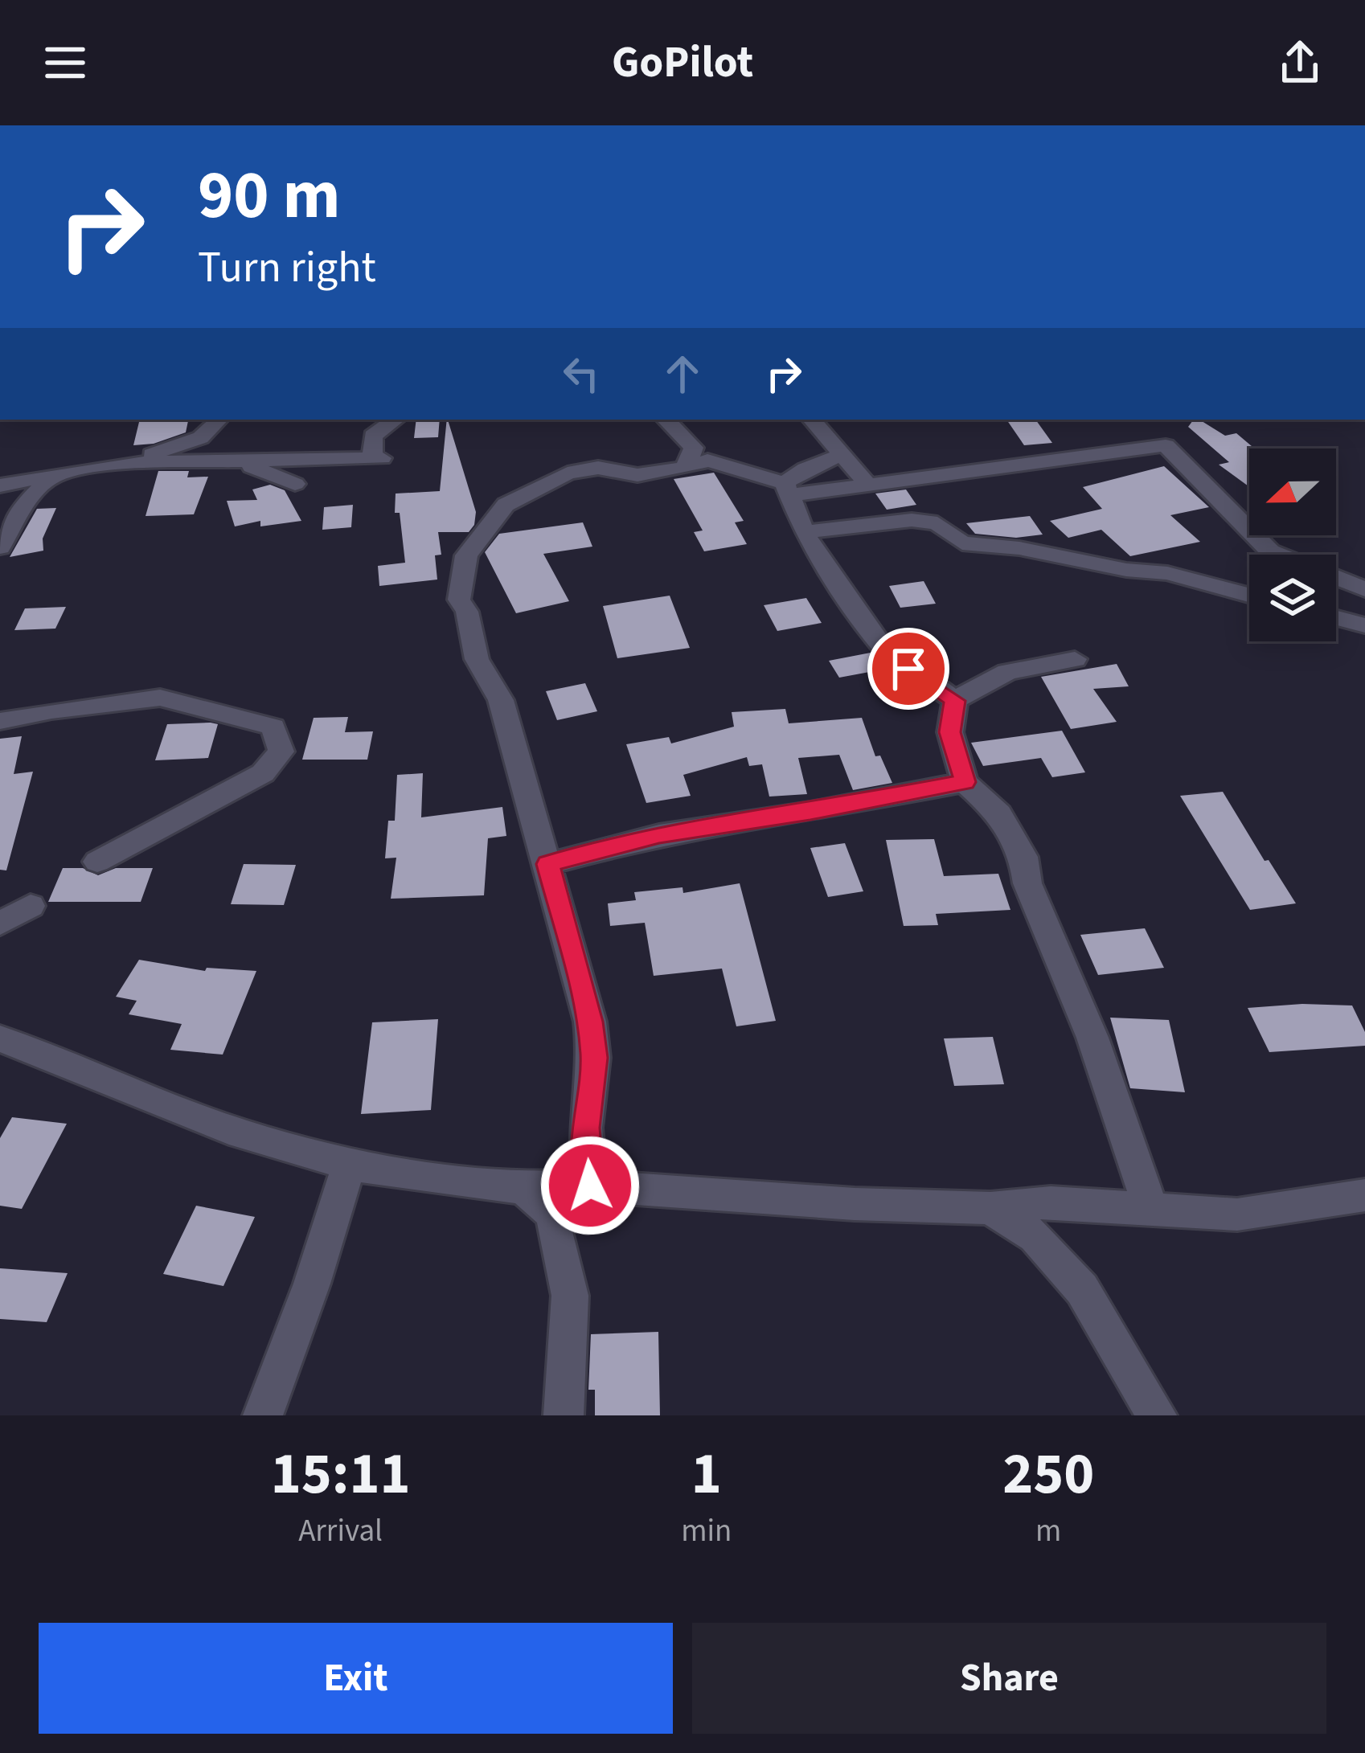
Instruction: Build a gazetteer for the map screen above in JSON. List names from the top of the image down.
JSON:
{
  "north": "left",
  "page": {
    "header": "GoPilot",
    "turn": ["90 m", "Turn right"],
    "eta": [
      "15:11",
      "Arrival",
      "1",
      "min",
      "250",
      "m"
    ],
    "buttons": ["Exit", "Share"]
  }
}
